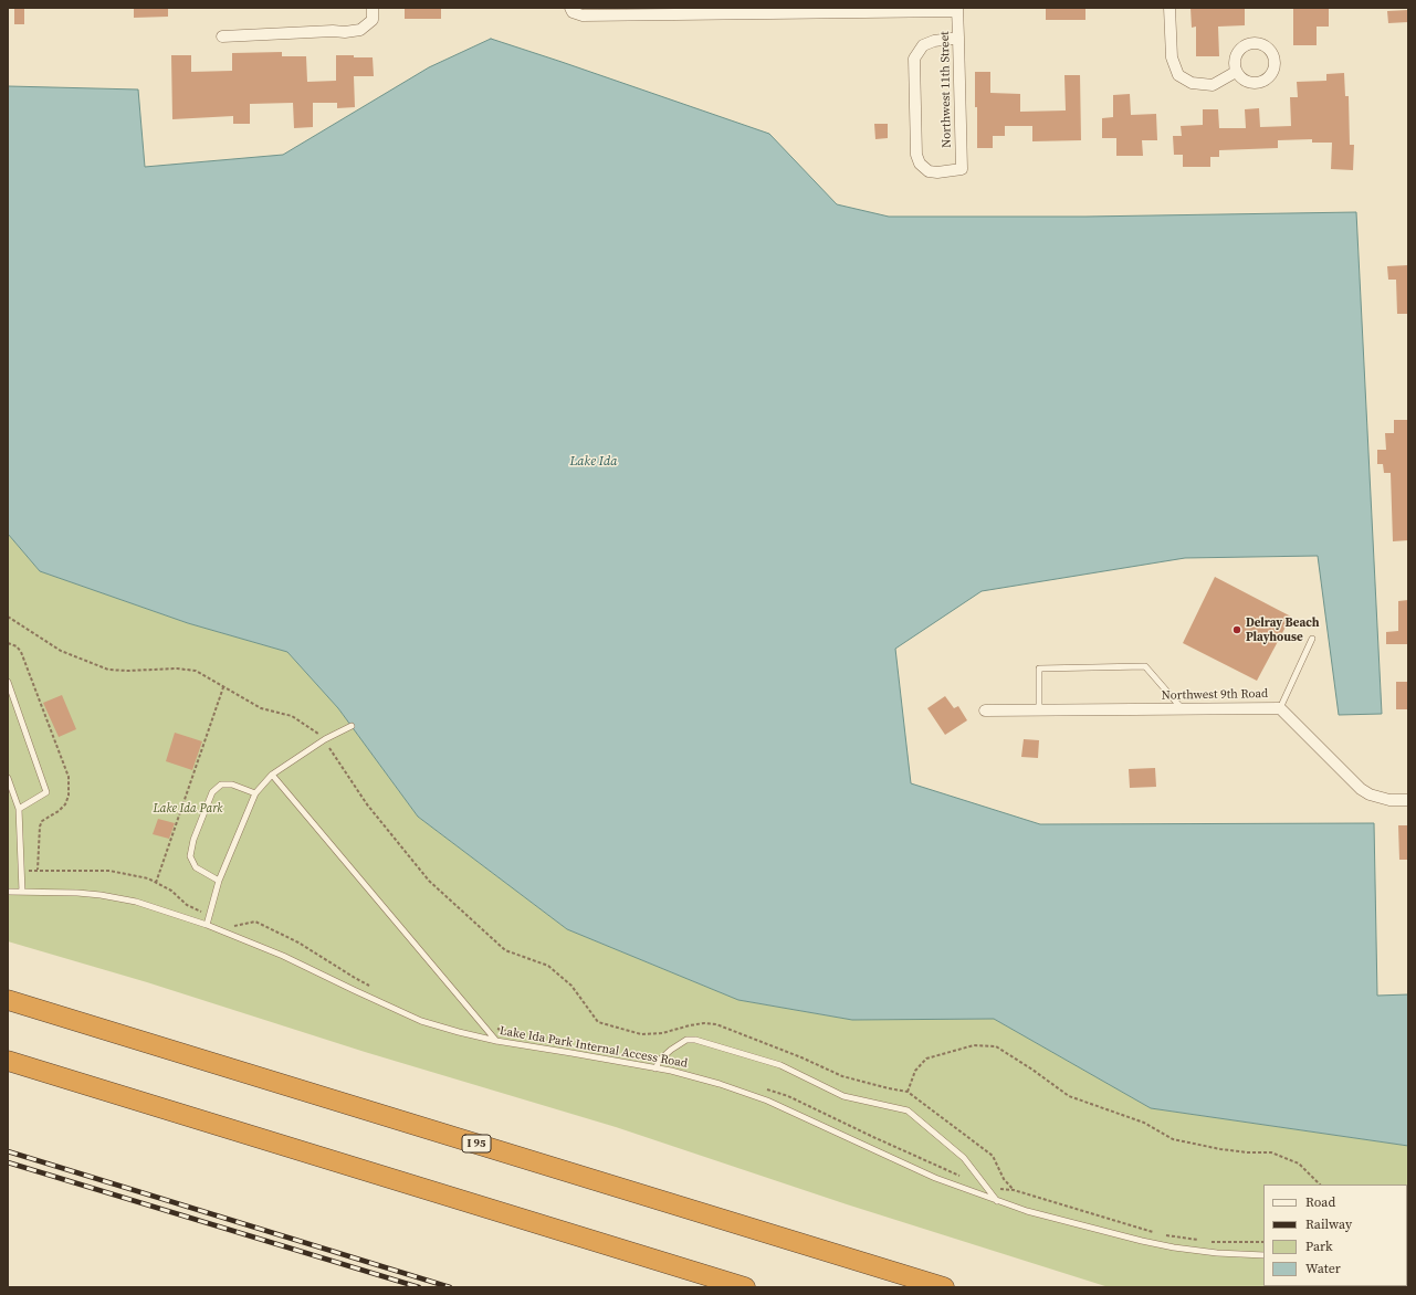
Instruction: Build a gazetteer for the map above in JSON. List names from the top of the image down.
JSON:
{
  "streets": {
    "highway": ["I 95"],
    "street": ["Northwest 11th Street", "Northwest 9th Road"],
    "lane": ["Lake Ida Park Internal Access Road"]
  },
  "water": ["Lake Ida"],
  "parks": ["Lake Ida Park"],
  "places": ["Delray Beach Playhouse"],
  "legend": [
    "Road",
    "Railway",
    "Park",
    "Water"
  ]
}
